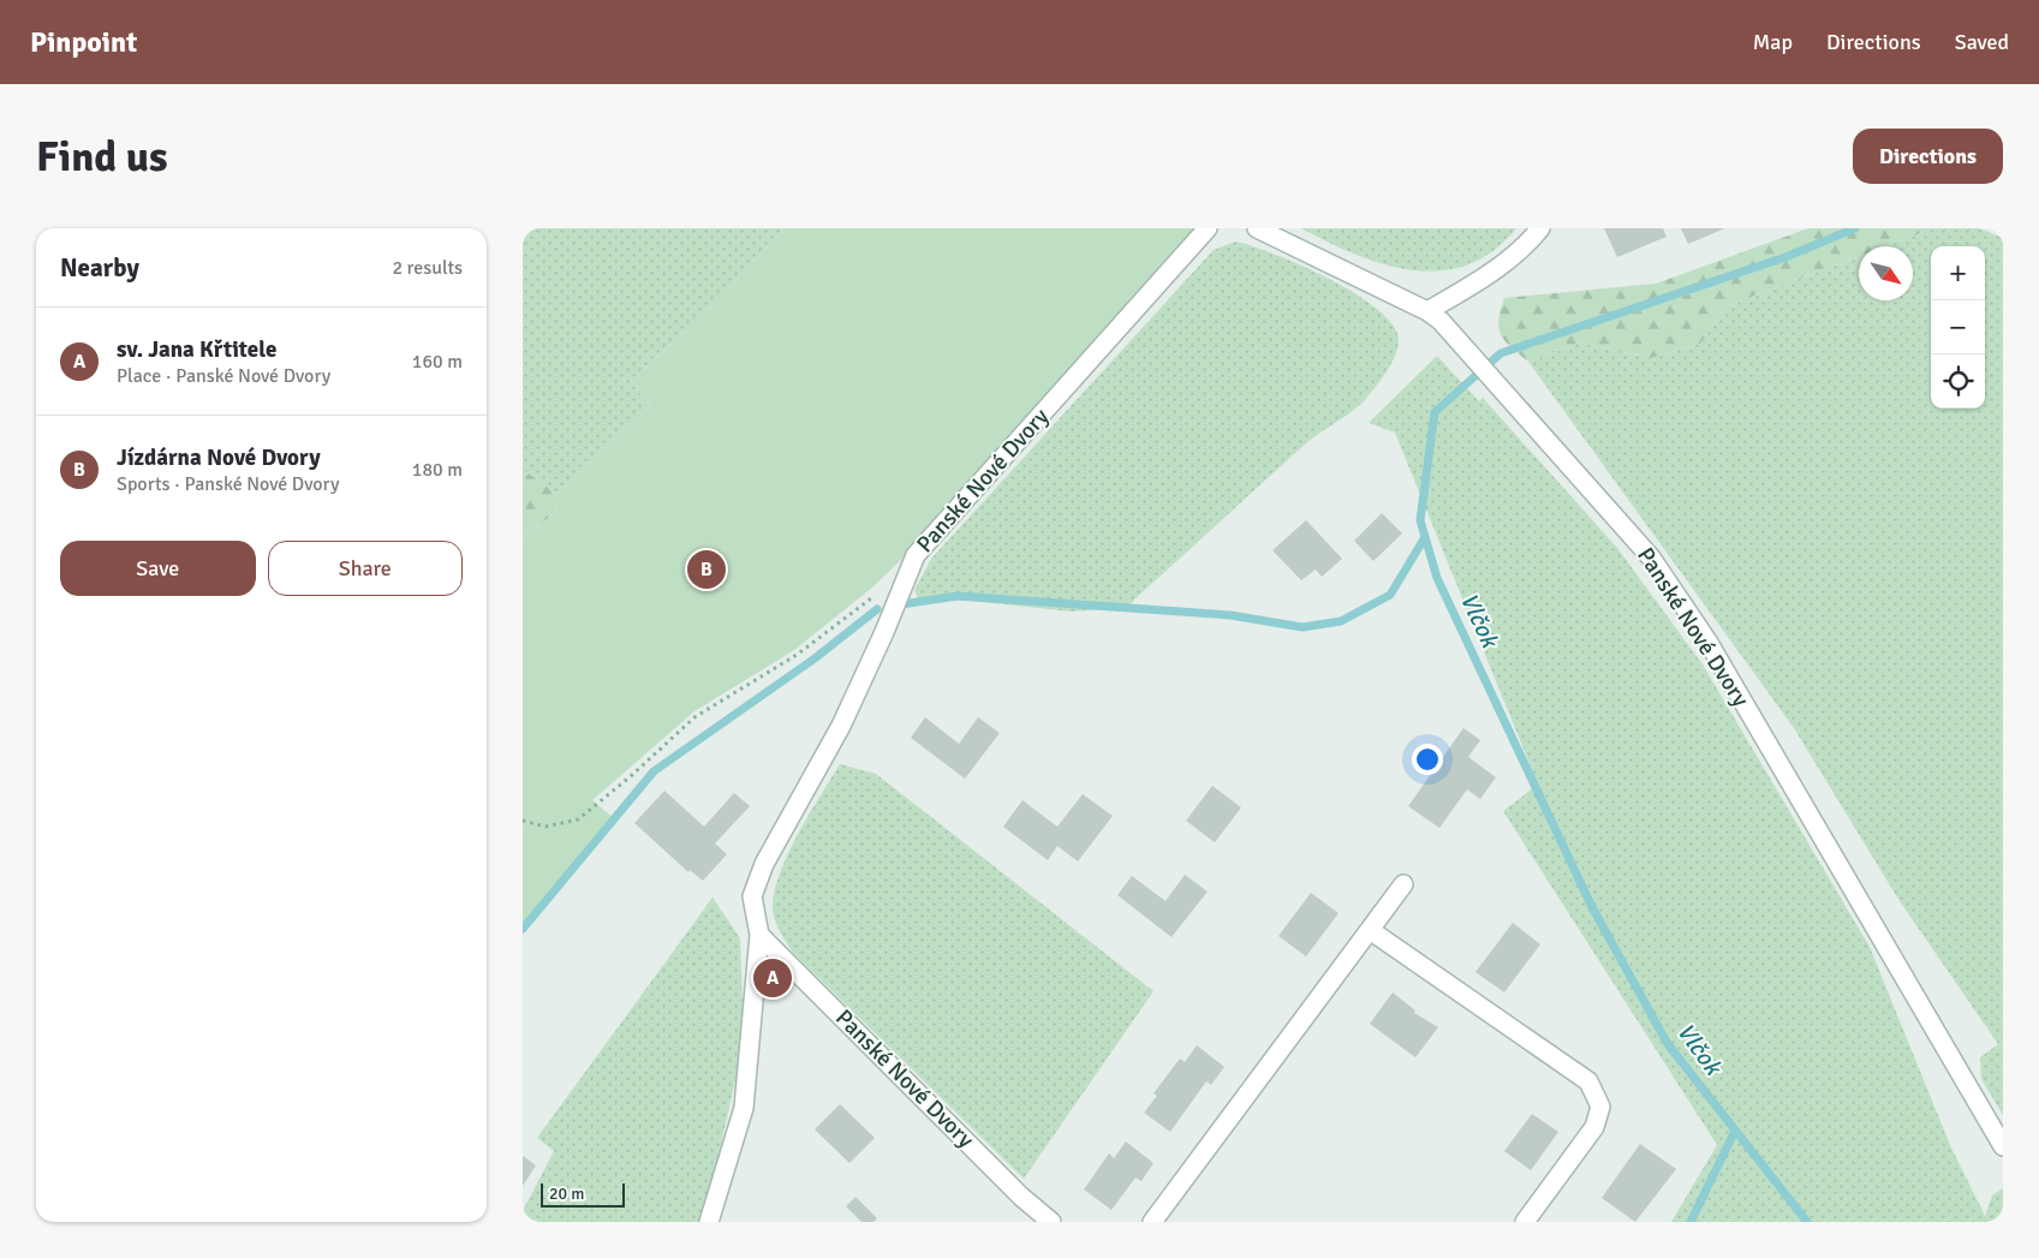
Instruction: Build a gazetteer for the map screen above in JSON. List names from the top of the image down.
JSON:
{
  "streets": {
    "street": ["Panské Nové Dvory"]
  },
  "water": ["Vlčok"],
  "scale_bar": "20 m",
  "north": "bottom right",
  "page": {
    "header": "Pinpoint",
    "nav": ["Map", "Directions", "Saved"],
    "buttons": [
      "Directions",
      ["Save", "Share"]
    ],
    "title": "Find us",
    "heading": ["Nearby", "2 results"],
    "map_buttons": ["+", "−"],
    "list": [
      {
        "mark": "A",
        "name": "sv. Jana Křtitele",
        "note": "Place · Panské Nové Dvory",
        "value": "160 m"
      },
      {
        "mark": "B",
        "name": "Jízdárna Nové Dvory",
        "note": "Sports · Panské Nové Dvory",
        "value": "180 m"
      }
    ],
    "pins": ["B", "A"],
    "scale": "20 m"
  }
}
